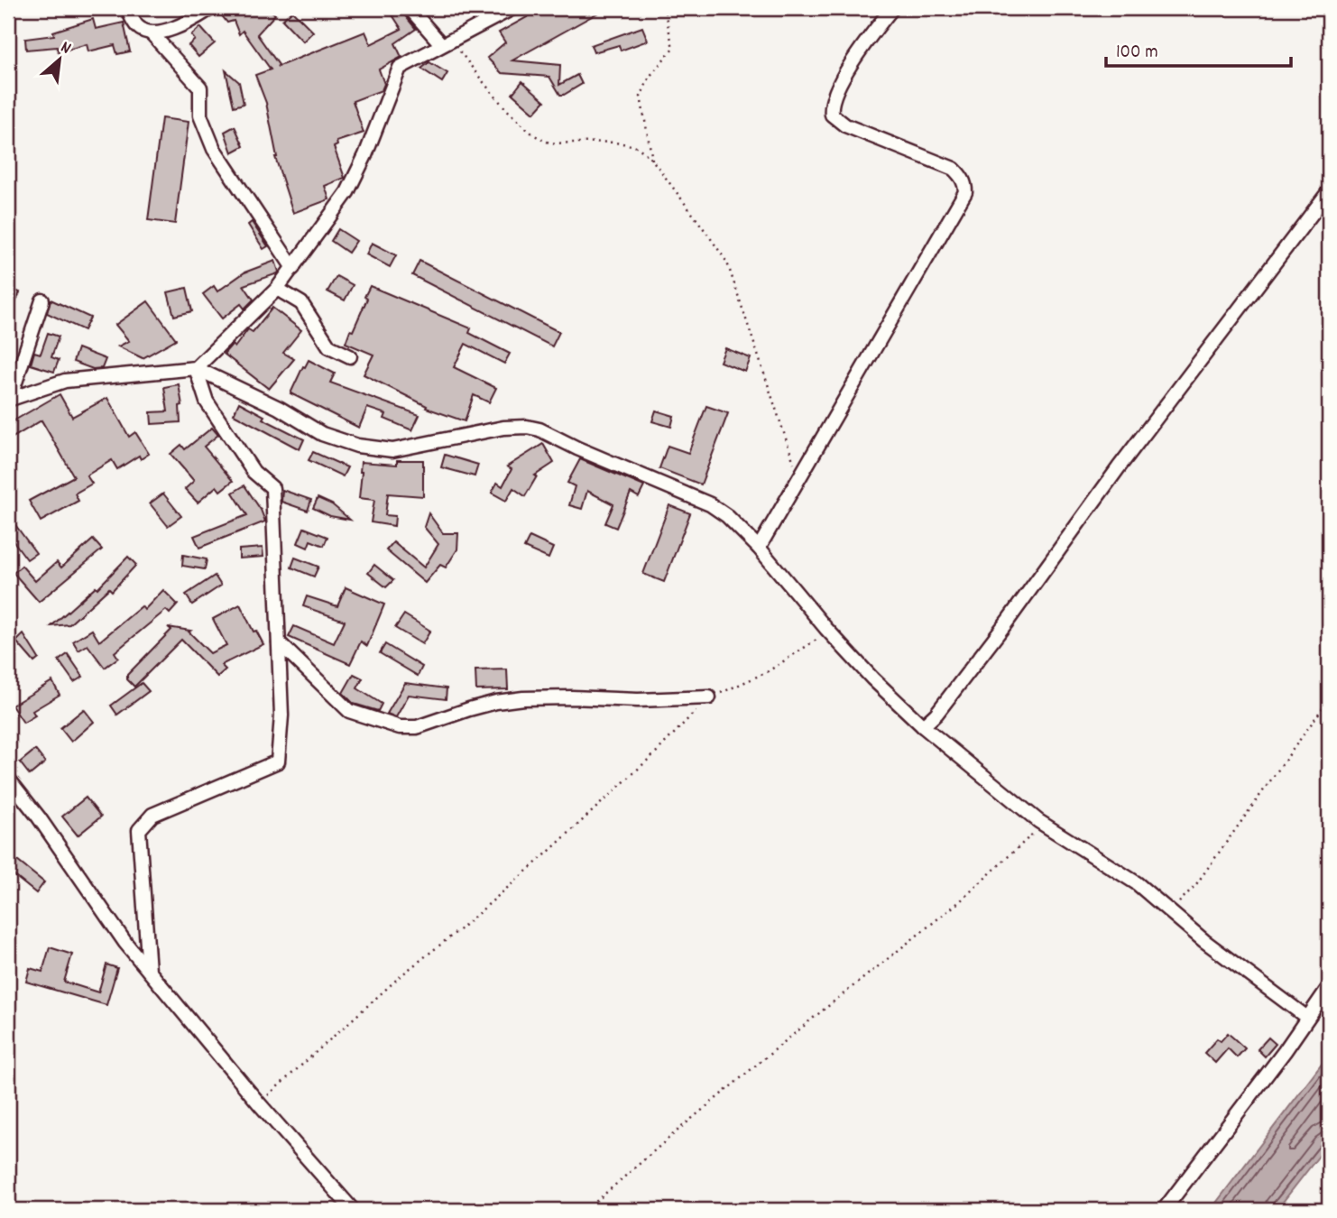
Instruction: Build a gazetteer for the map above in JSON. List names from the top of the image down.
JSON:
{
  "scale_bar": "100 m",
  "north": "top right"
}
